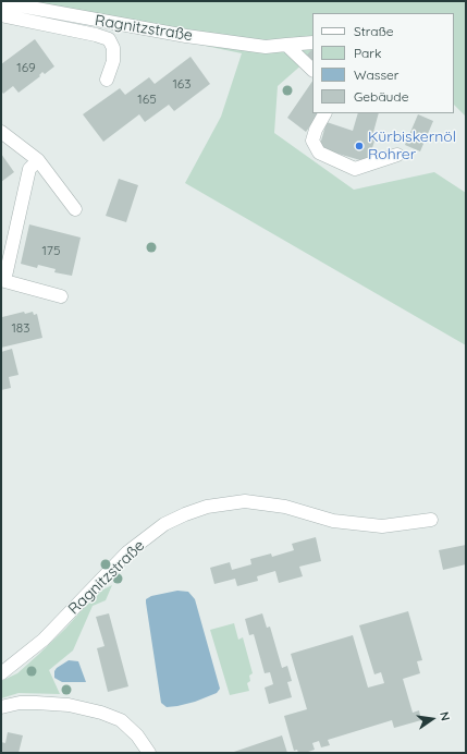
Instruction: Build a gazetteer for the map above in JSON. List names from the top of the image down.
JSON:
{
  "streets": {
    "street": ["Ragnitzstraße"]
  },
  "places": ["Kürbiskernöl Rohrer"],
  "house_numbers": [
    "169",
    "163",
    "165",
    "175",
    "183"
  ],
  "legend": [
    "Straße",
    "Park",
    "Wasser",
    "Gebäude"
  ],
  "north": "right"
}
